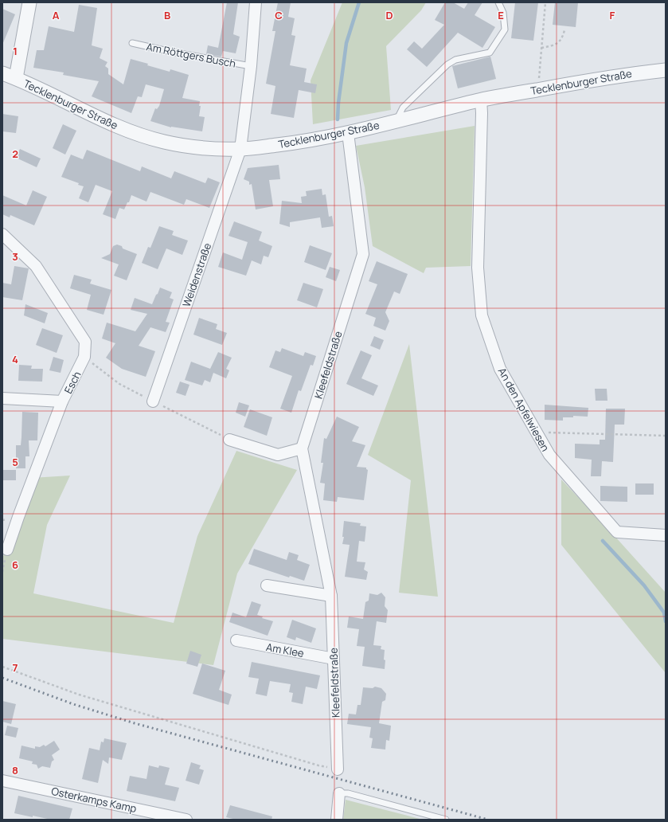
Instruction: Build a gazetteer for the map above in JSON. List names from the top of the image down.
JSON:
{
  "streets": {
    "street": [
      "Am Röttgers Busch",
      "Tecklenburger Straße",
      "Weidenstraße",
      "Kleefeldstraße",
      "Esch",
      "An den Apfelwiesen",
      "Am Klee",
      "Osterkamps Kamp"
    ]
  },
  "crossings": [
    ["Am Röttgers Busch", "Tecklenburger Straße"],
    ["Am Röttgers Busch", "Weidenstraße"],
    ["Tecklenburger Straße", "Weidenstraße"],
    ["Tecklenburger Straße", "Kleefeldstraße"],
    ["Tecklenburger Straße", "An den Apfelwiesen"],
    ["Kleefeldstraße", "Am Klee"]
  ],
  "grid": {
    "columns": [
      "A",
      "B",
      "C",
      "D",
      "E",
      "F"
    ],
    "rows": [
      "1",
      "2",
      "3",
      "4",
      "5",
      "6",
      "7",
      "8"
    ]
  }
}
